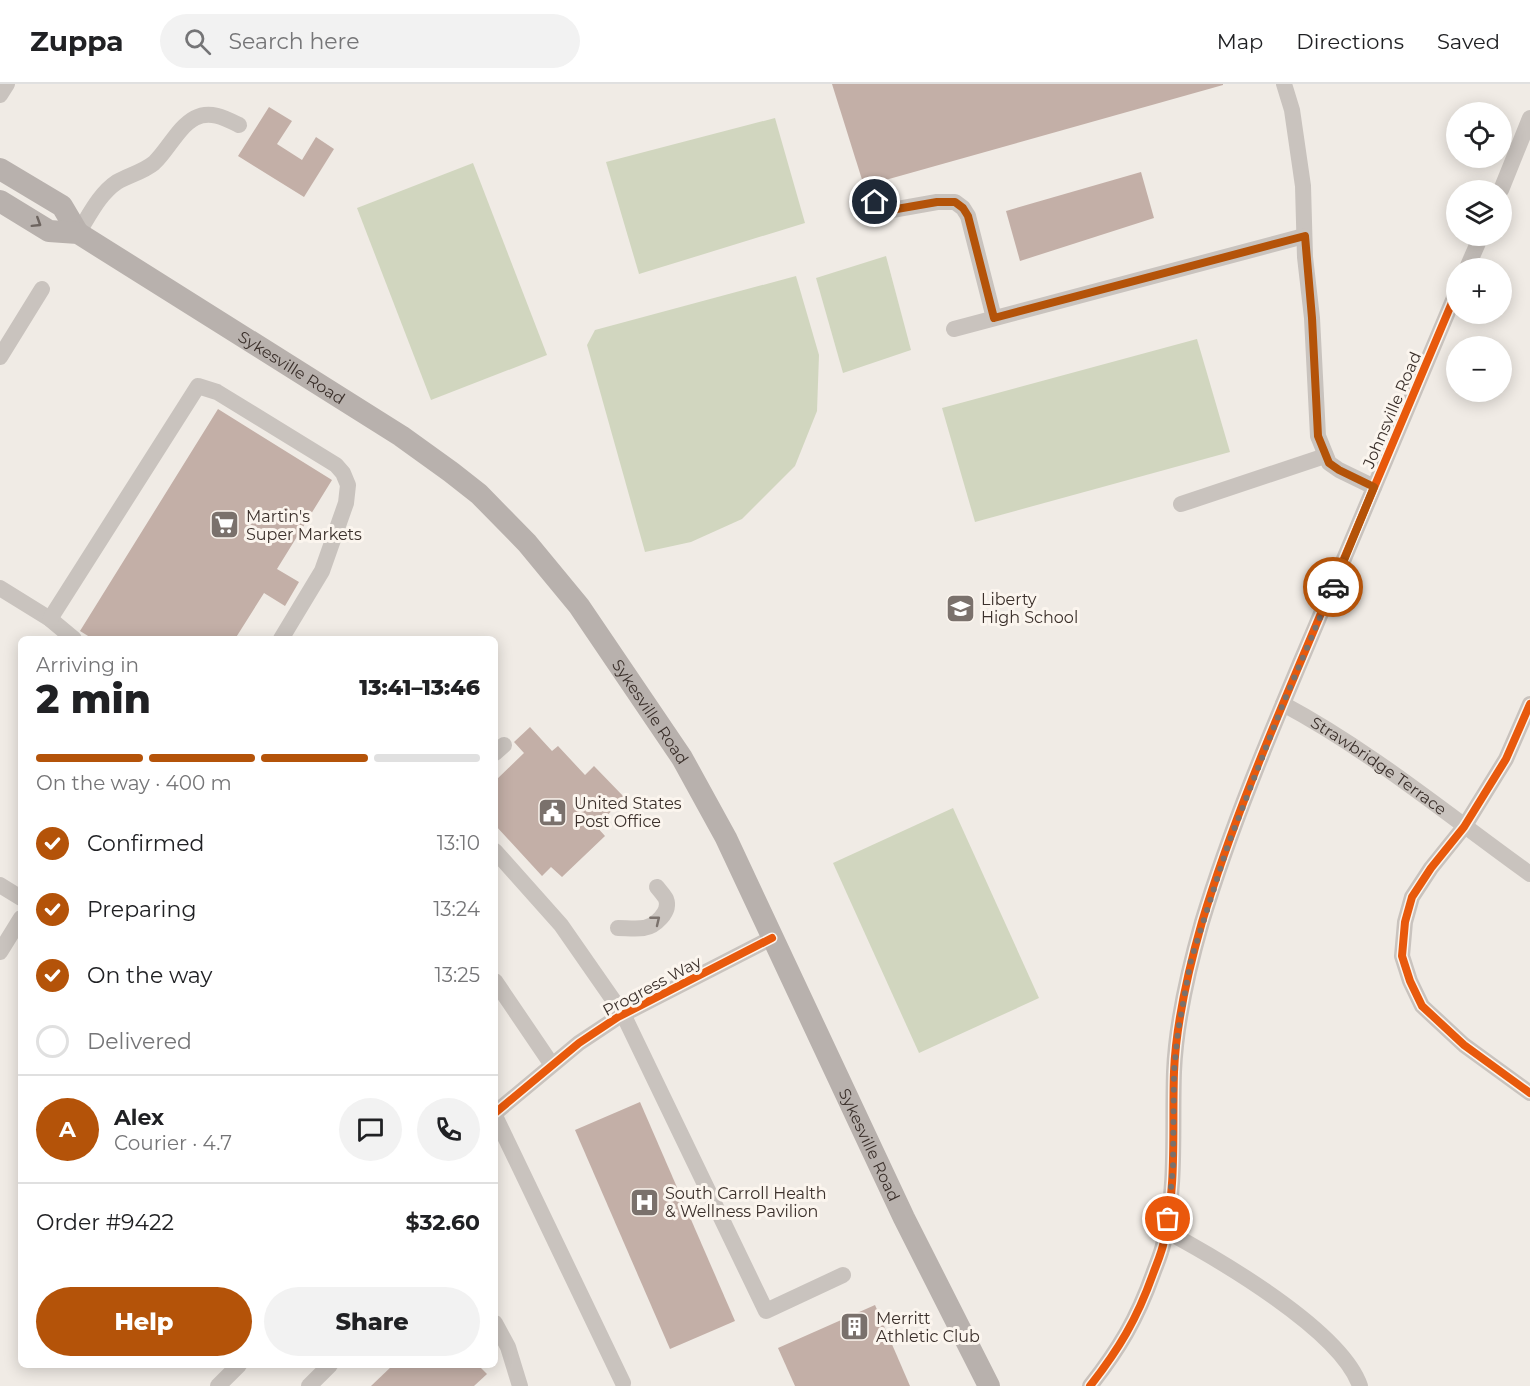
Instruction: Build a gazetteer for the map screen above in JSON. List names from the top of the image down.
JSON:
{
  "streets": {
    "main road": ["Sykesville Road"],
    "street": ["Johnsville Road", "Strawbridge Terrace", "Progress Way"]
  },
  "crossings": [
    ["Sykesville Road", "Progress Way"],
    ["Johnsville Road", "Strawbridge Terrace"]
  ],
  "places": {
    "supermarket": ["Martin's Super Markets"],
    "school or university": ["Liberty High School"],
    "public building": ["United States Post Office"],
    "hospital": ["South Carroll Health & Wellness Pavilion"],
    "building": ["Merritt Athletic Club"]
  },
  "page": {
    "header": "Zuppa",
    "search": "Search here",
    "nav": ["Map", "Directions", "Saved"],
    "map_buttons": ["+", "−"],
    "heading": ["2 min", "Arriving in", "13:41–13:46"],
    "panel": [
      "Alex",
      "Courier · 4.7",
      "Order #9422",
      "$32.60"
    ],
    "bar": "On the way · 400 m",
    "list": [
      ["Confirmed", "13:10"],
      ["Preparing", "13:24"],
      ["On the way", "13:25"],
      "Delivered"
    ],
    "round": "A",
    "buttons": ["Help", "Share"]
  }
}
